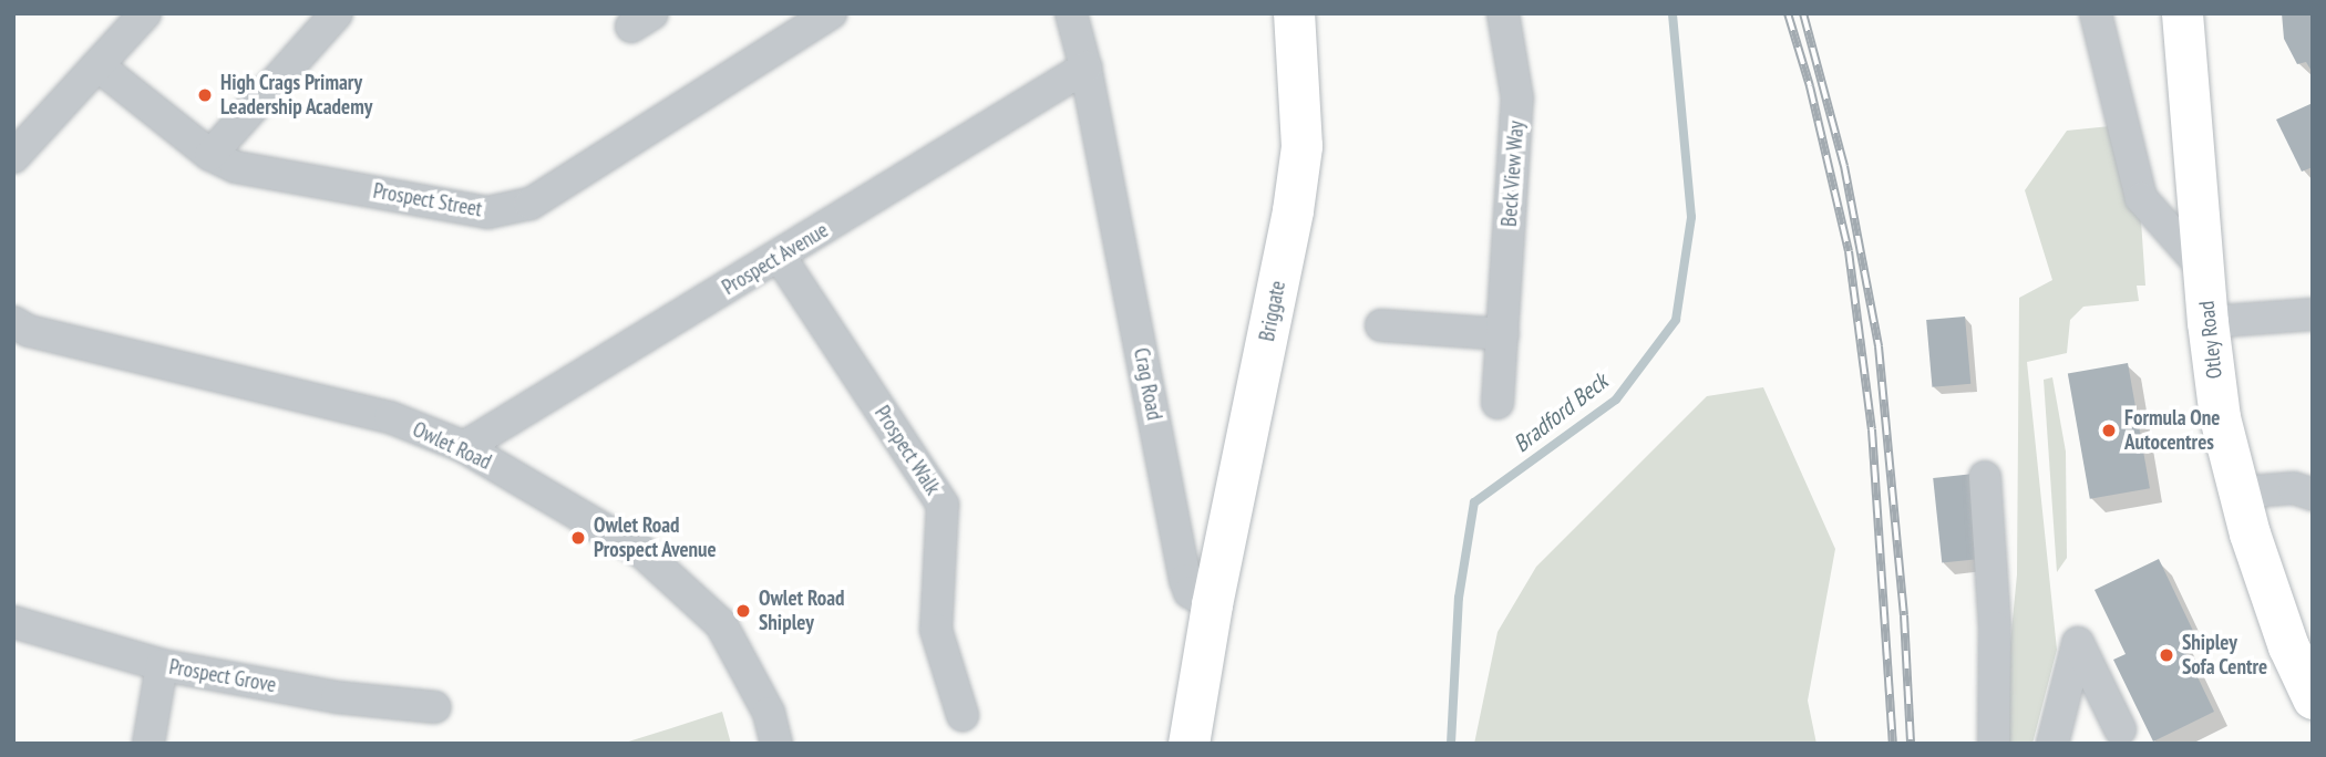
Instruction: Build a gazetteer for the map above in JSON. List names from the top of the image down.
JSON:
{
  "streets": {
    "main road": ["Briggate", "Otley Road"],
    "street": [
      "Beck View Way",
      "Prospect Street",
      "Prospect Avenue",
      "Crag Road",
      "Owlet Road",
      "Prospect Walk",
      "Prospect Grove"
    ]
  },
  "crossings": [
    ["Prospect Avenue", "Crag Road"],
    ["Prospect Avenue", "Owlet Road"],
    ["Prospect Avenue", "Prospect Walk"],
    ["Briggate", "Crag Road"]
  ],
  "water": ["Bradford Beck"],
  "places": [
    "High Crags Primary Leadership Academy",
    "Formula One Autocentres",
    "Owlet Road Prospect Avenue",
    "Owlet Road Shipley",
    "Shipley Sofa Centre"
  ]
}
